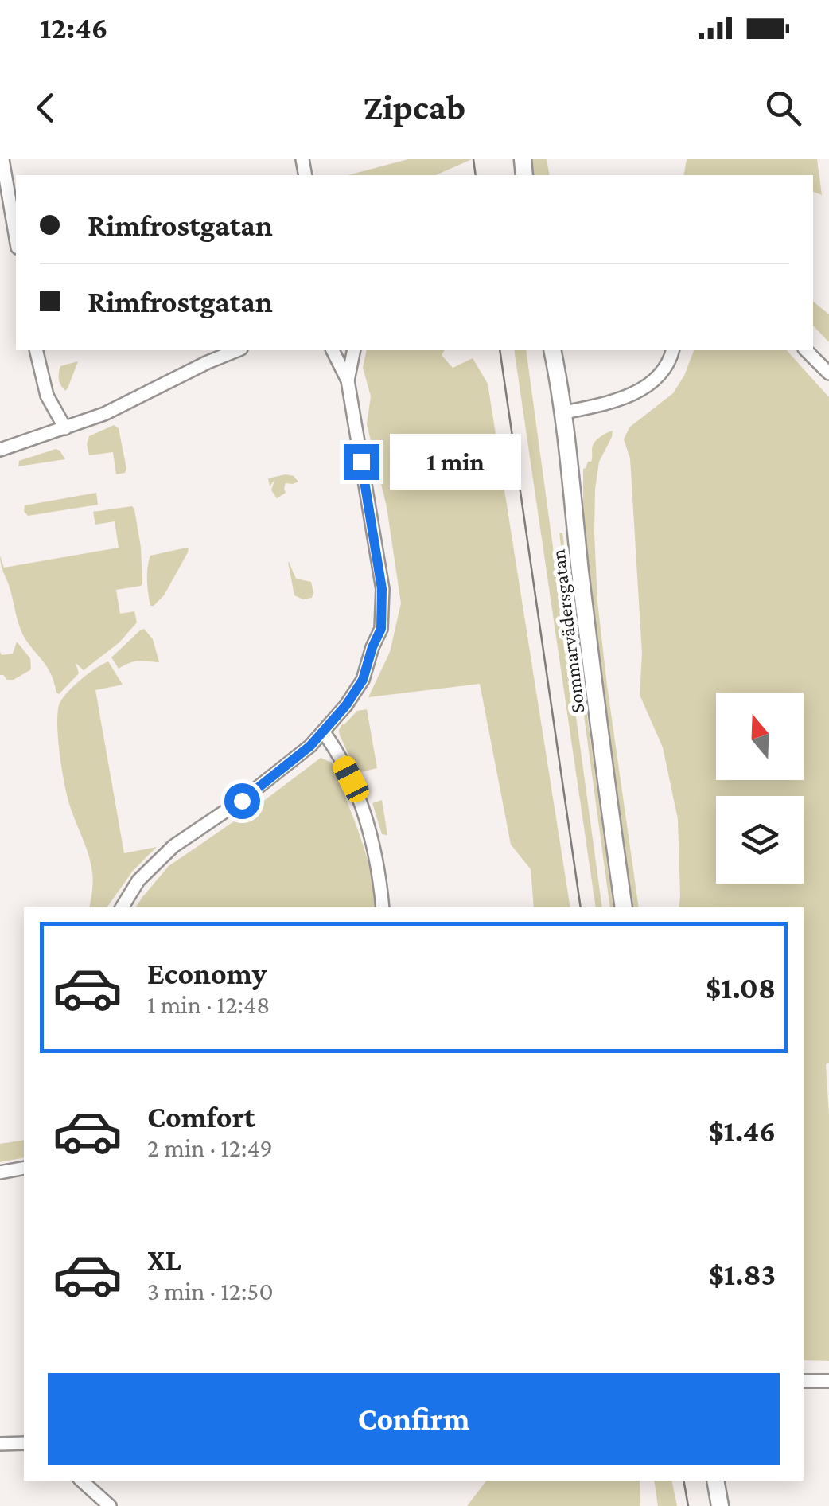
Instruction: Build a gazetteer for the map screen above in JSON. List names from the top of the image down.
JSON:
{
  "streets": {
    "street": ["Sommarvädersgatan"]
  },
  "north": "top",
  "page": {
    "status": "12:46",
    "header": "Zipcab",
    "banner": ["Rimfrostgatan", "Rimfrostgatan"],
    "bubble": "1 min",
    "list": [
      {
        "name": "Economy",
        "note": "1 min · 12:48",
        "value": "$1.08"
      },
      {
        "name": "Comfort",
        "note": "2 min · 12:49",
        "value": "$1.46"
      },
      {
        "name": "XL",
        "note": "3 min · 12:50",
        "value": "$1.83"
      }
    ],
    "buttons": "Confirm"
  }
}
